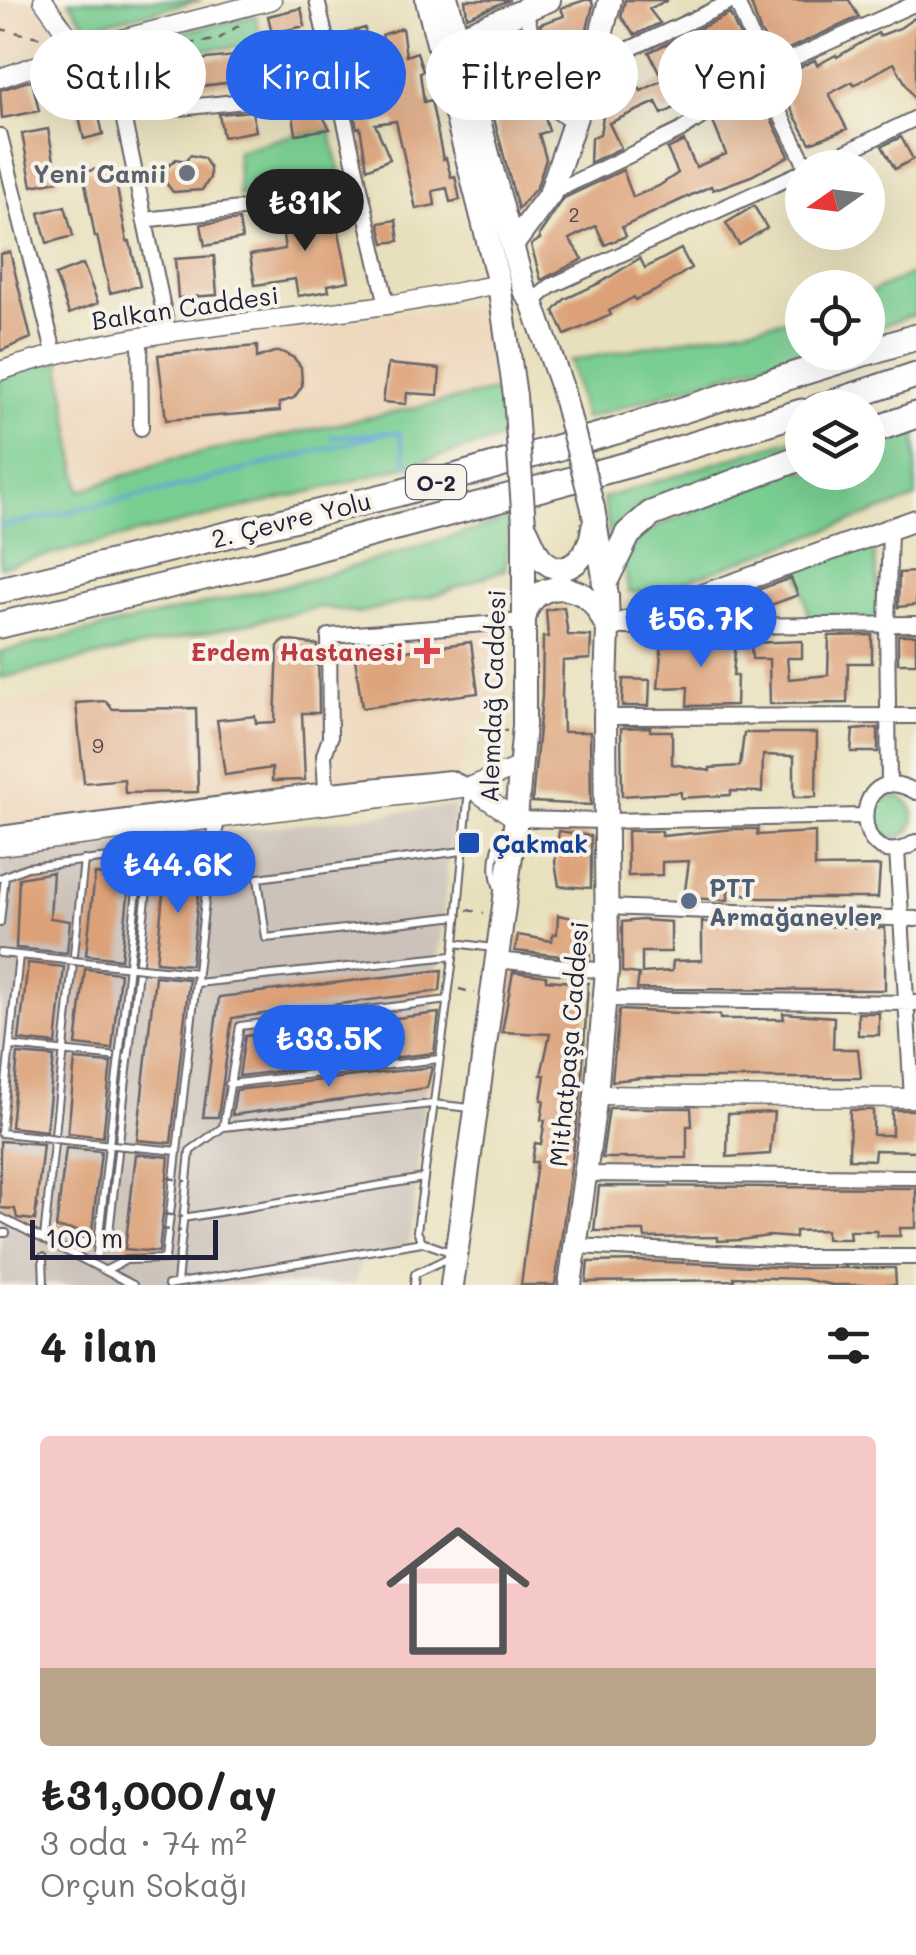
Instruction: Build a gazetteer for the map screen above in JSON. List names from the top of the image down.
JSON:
{
  "streets": {
    "highway": ["O-2", "2. Çevre Yolu"],
    "main road": ["Alemdağ Caddesi", "Mithatpaşa Caddesi"],
    "street": ["Balkan Caddesi"]
  },
  "crossings": [
    ["Balkan Caddesi", "Alemdağ Caddesi"]
  ],
  "places": {
    "other": ["Yeni Camii", "PTT Armağanevler"],
    "health": ["Erdem Hastanesi"],
    "transit": ["Çakmak"]
  },
  "house_numbers": ["2", "9"],
  "scale_bar": "100 m",
  "north": "left",
  "page": {
    "chip": [
      "Satılık",
      "Kiralık",
      "Filtreler",
      "Yeni"
    ],
    "price": [
      "₺31K",
      "₺56.7K",
      "₺44.6K",
      "₺33.5K"
    ],
    "scale": "100 m",
    "heading": "4 ilan",
    "list": [
      {
        "name": "₺31,000/ay",
        "note": "3 oda · 74 m² · Orçun Sokağı"
      }
    ]
  }
}
